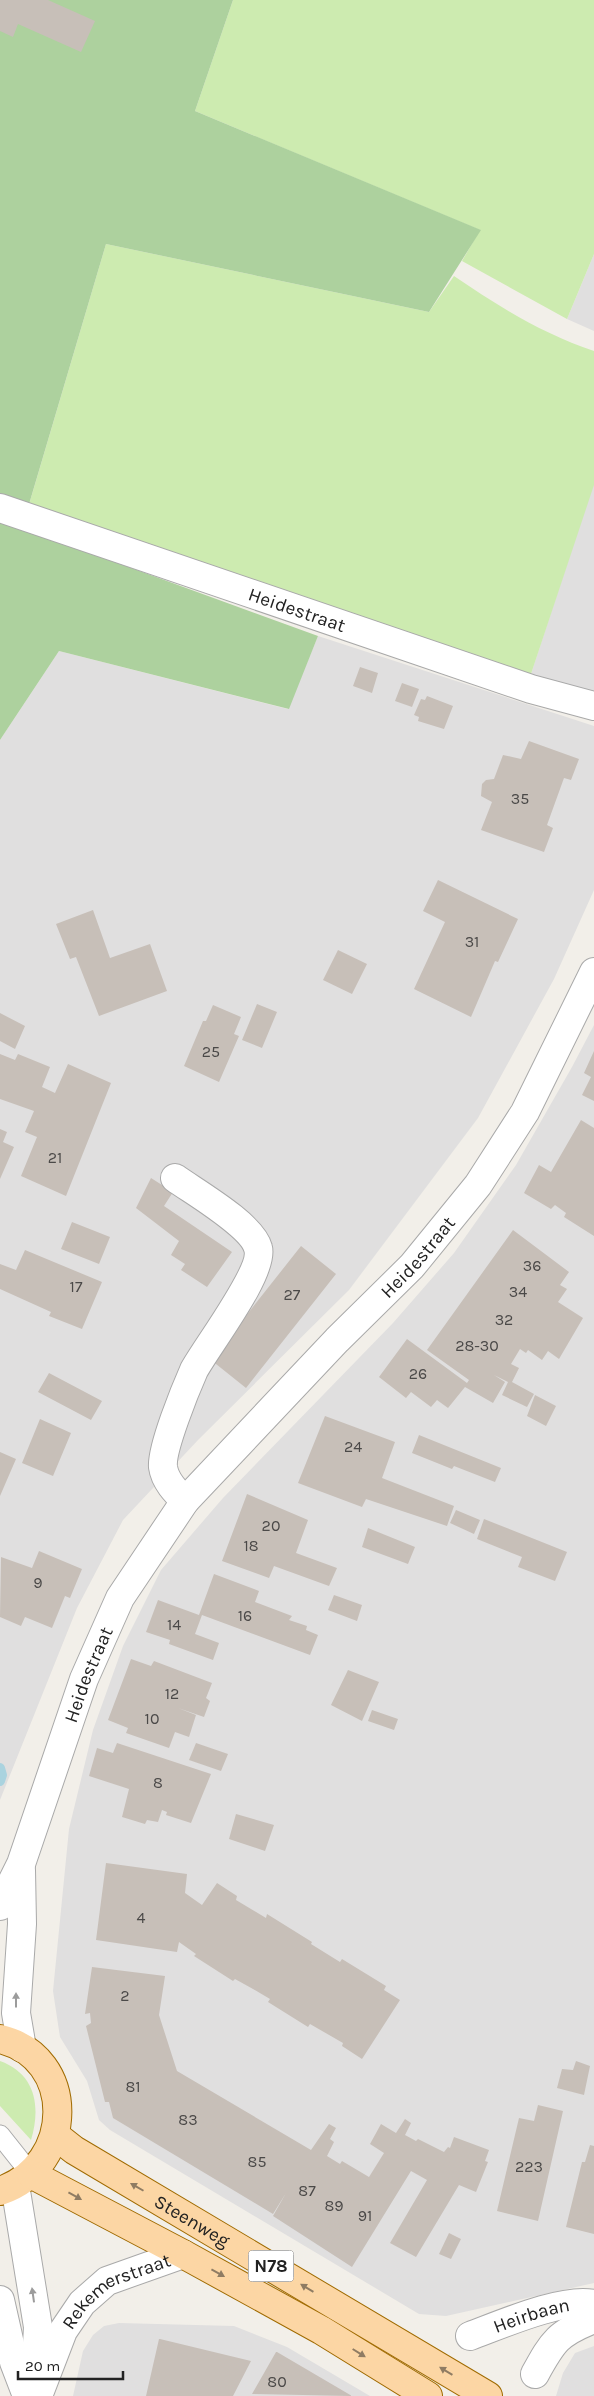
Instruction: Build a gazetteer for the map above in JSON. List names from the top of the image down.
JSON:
{
  "streets": {
    "main road": ["Steenweg", "N78"],
    "street": ["Heidestraat", "Rekemerstraat", "Heirbaan"]
  },
  "crossings": [
    ["Steenweg", "Rekemerstraat"]
  ],
  "house_numbers": [
    "35",
    "31",
    "25",
    "21",
    "36",
    "17",
    "34",
    "27",
    "32",
    "28-30",
    "26",
    "24",
    "20",
    "18",
    "9",
    "16",
    "14",
    "12",
    "10",
    "8",
    "4",
    "2",
    "81",
    "83",
    "85",
    "223",
    "87",
    "89",
    "91",
    "80"
  ],
  "scale_bar": "20 m"
}
